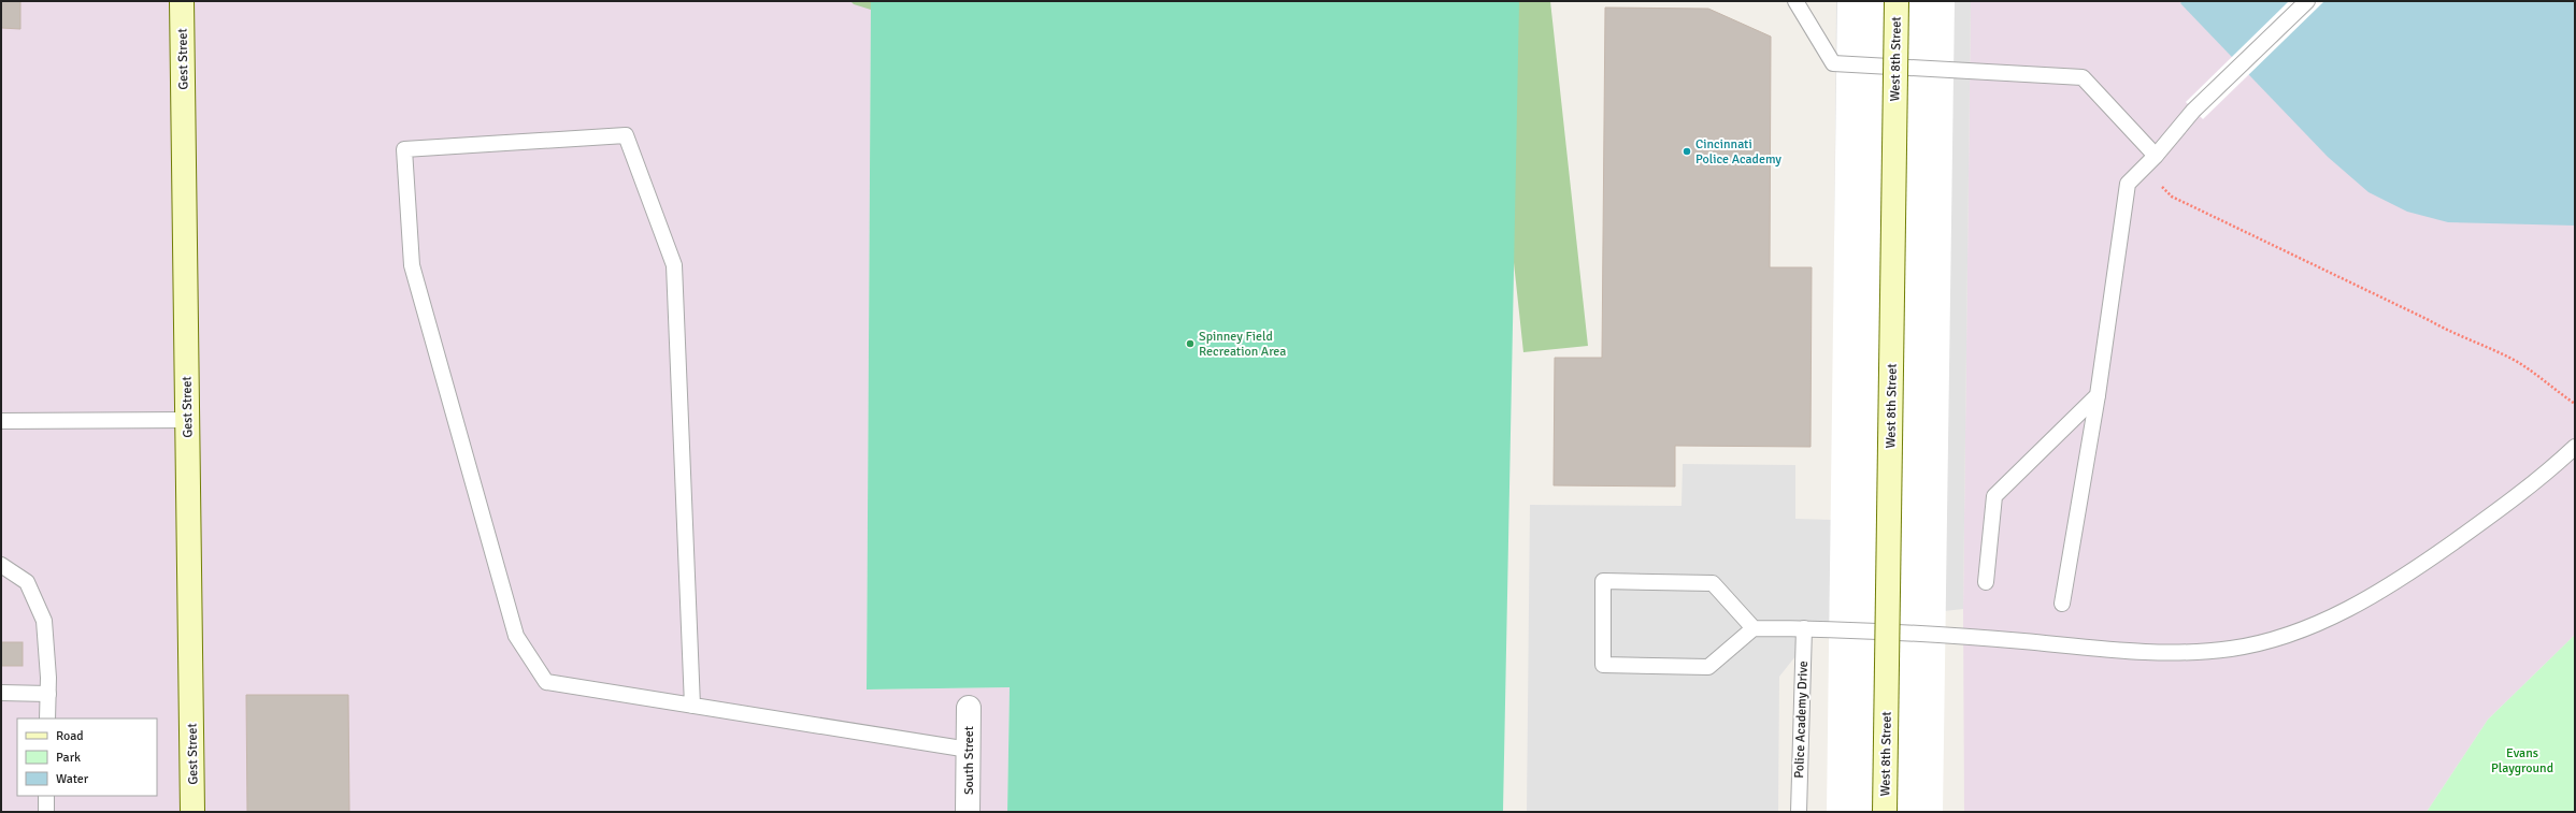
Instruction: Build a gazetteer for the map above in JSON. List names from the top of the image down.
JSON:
{
  "streets": {
    "street": ["Gest Street", "West 8th Street", "South Street"],
    "lane": ["Police Academy Drive"]
  },
  "parks": ["Evans Playground"],
  "places": ["Cincinnati Police Academy", "Spinney Field Recreation Area"],
  "legend": ["Road", "Park", "Water"]
}
